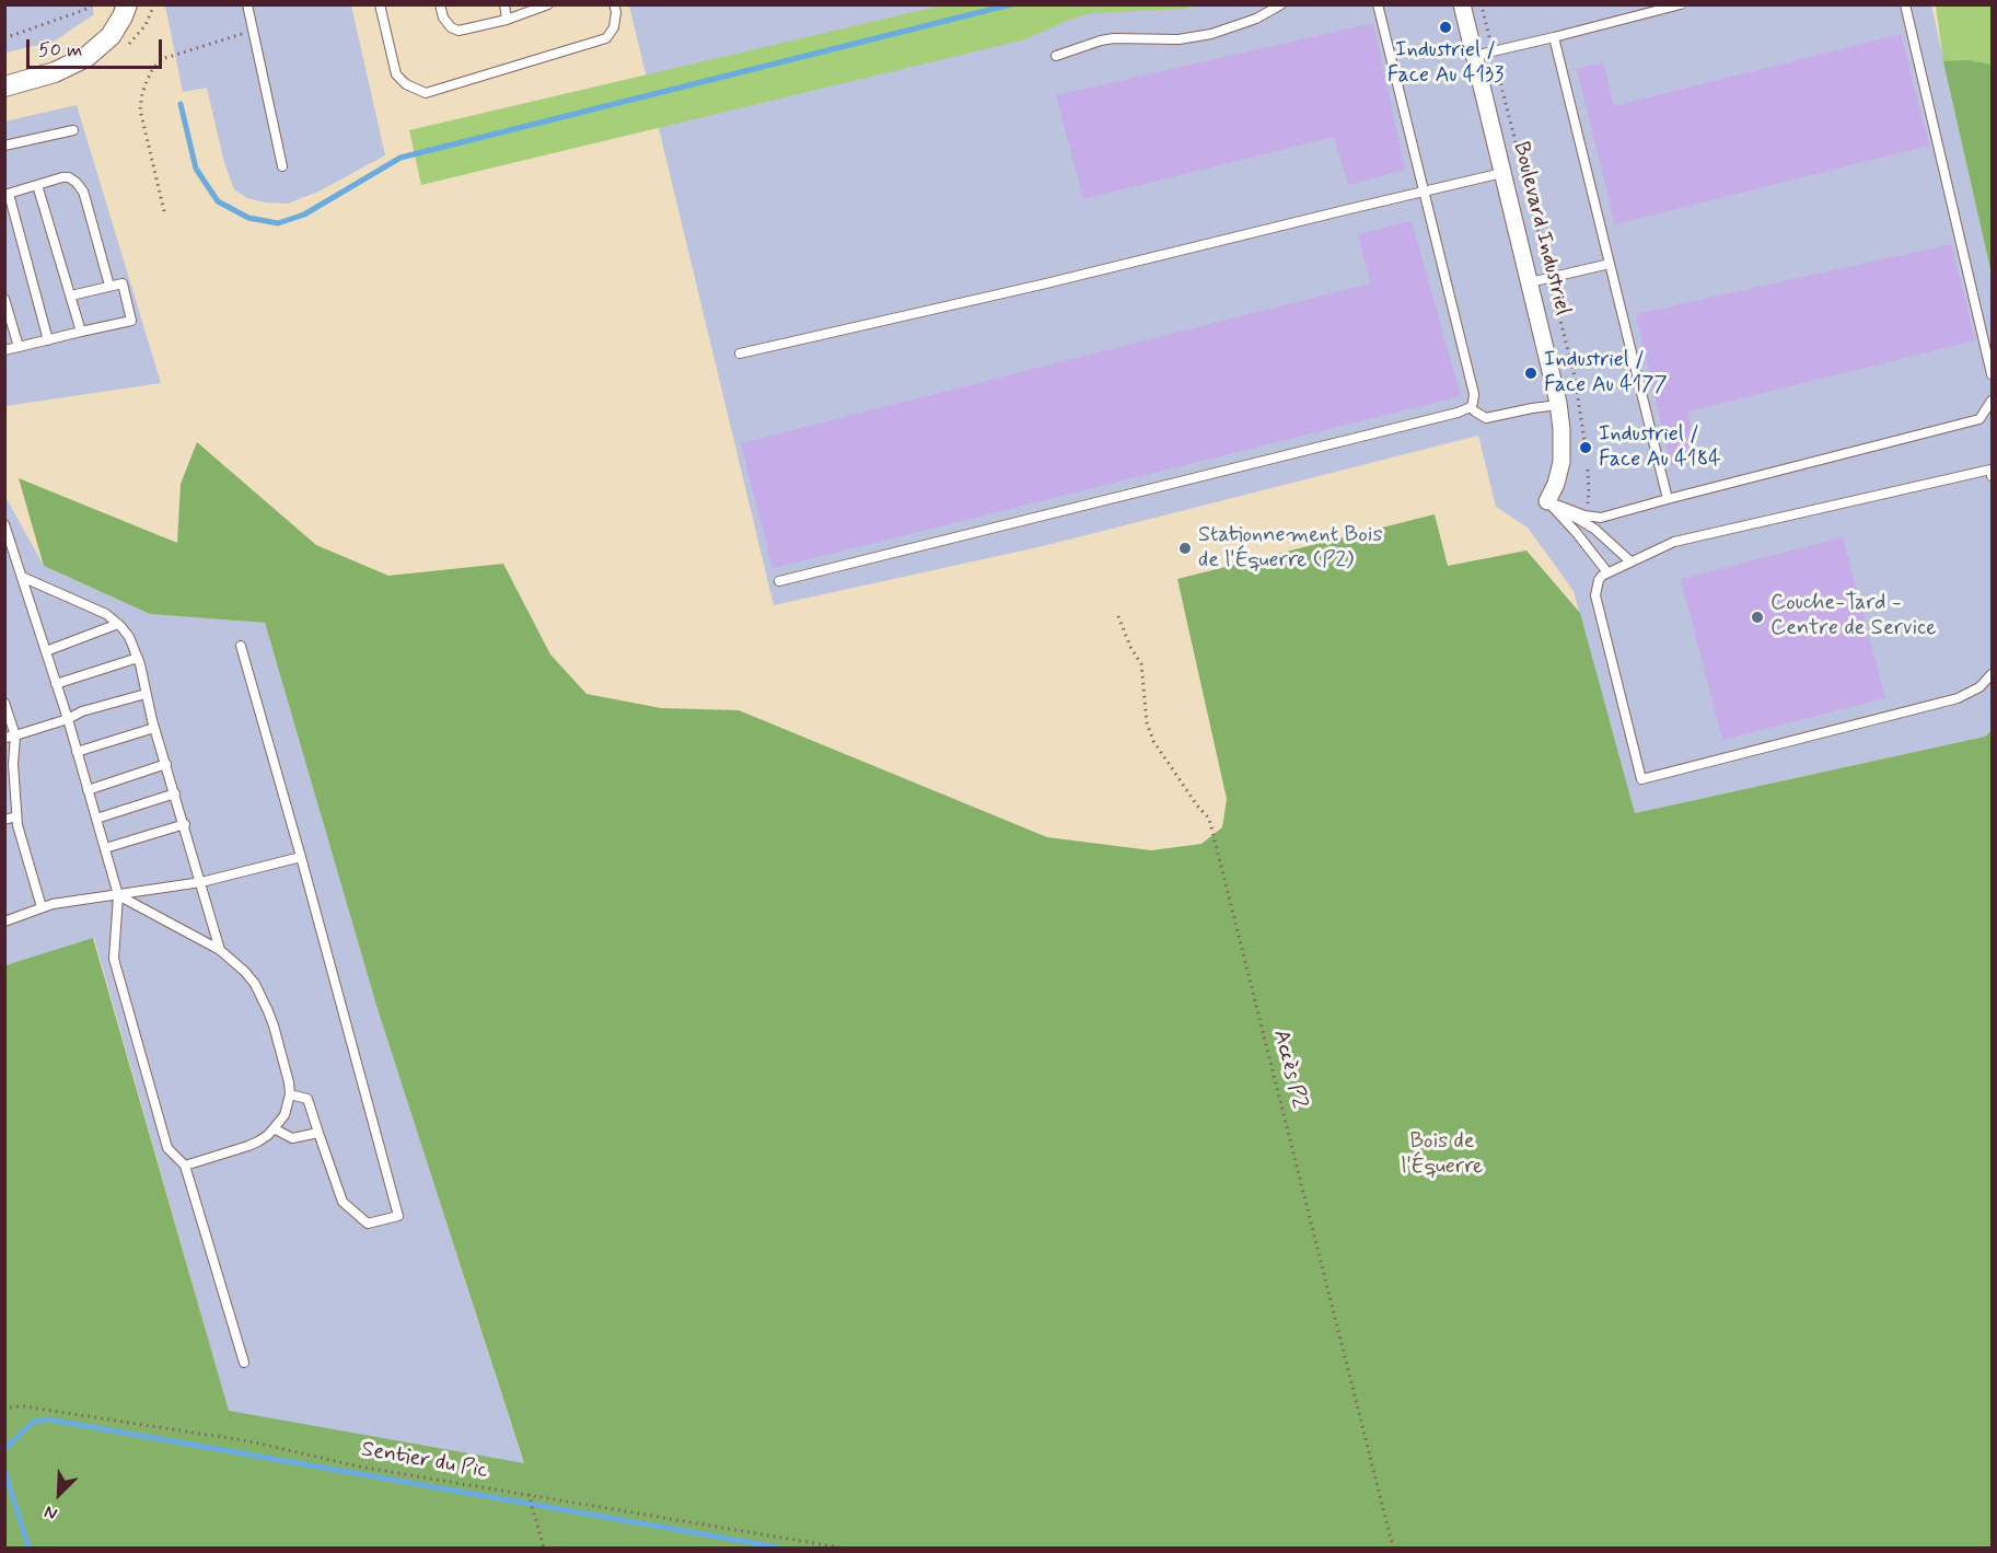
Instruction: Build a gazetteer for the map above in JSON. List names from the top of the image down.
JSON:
{
  "streets": {
    "street": ["Boulevard Industriel"],
    "path": ["Accès P2", "Sentier du Pic"]
  },
  "parks": ["Bois de l'Équerre"],
  "places": [
    "Industriel / Face Au 4133",
    "Industriel / Face Au 4177",
    "Industriel / Face Au 4184",
    "Stationnement Bois de l'Équerre (P2)",
    "Couche-Tard - Centre de Service"
  ],
  "scale_bar": "50 m",
  "north": "bottom left"
}
